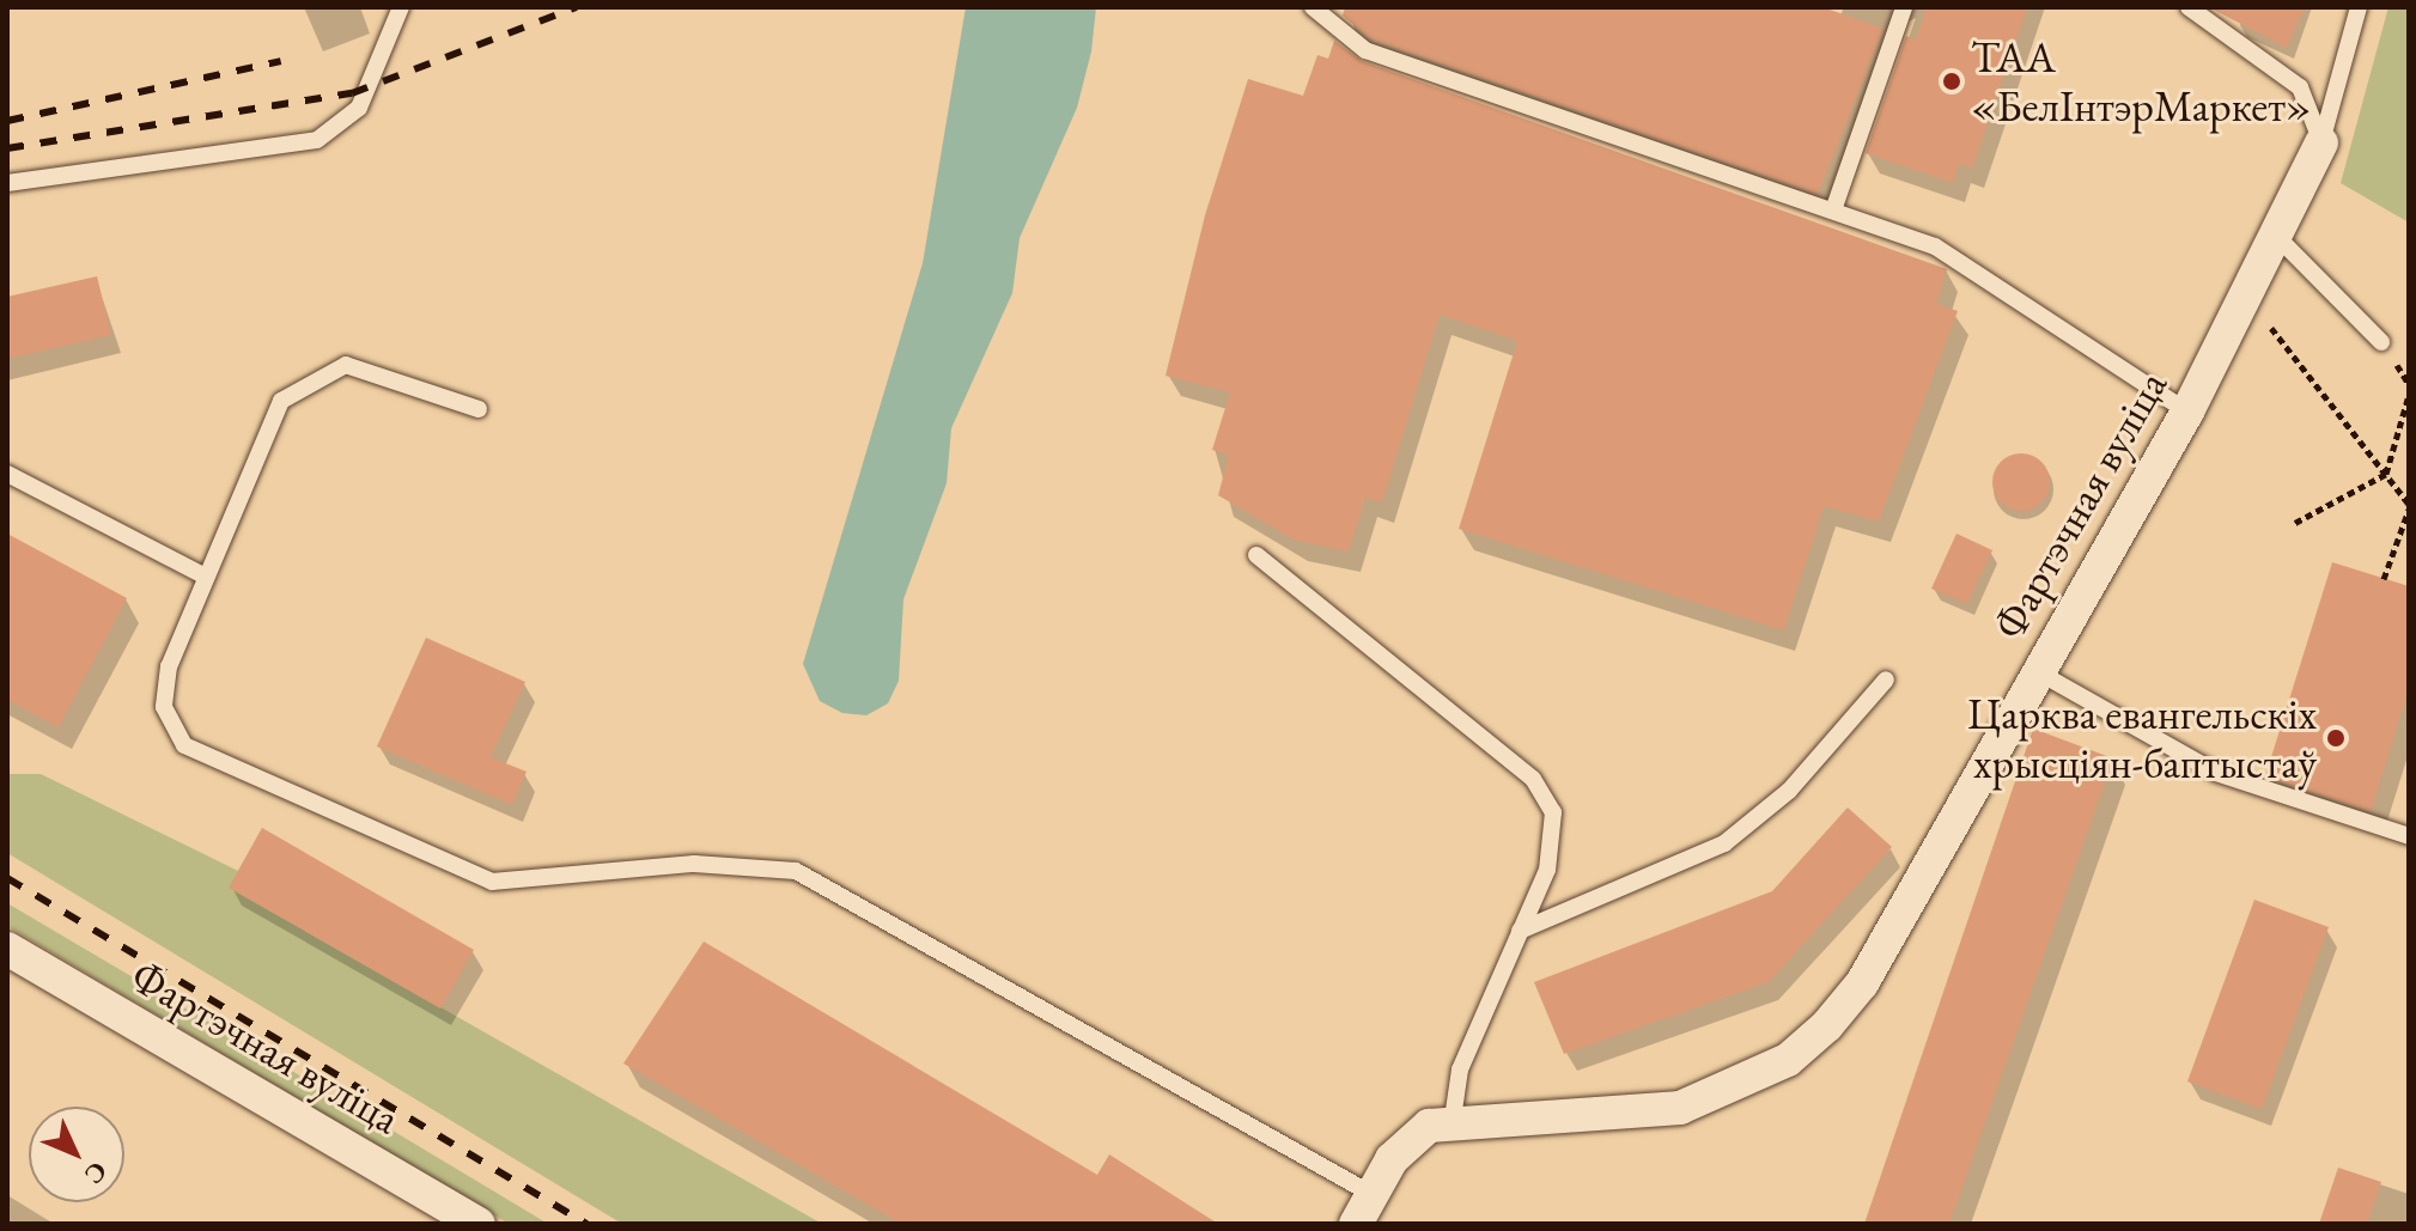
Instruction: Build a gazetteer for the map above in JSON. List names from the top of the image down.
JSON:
{
  "streets": {
    "street": ["Фартэчная вуліца"]
  },
  "places": ["ТАА «БелІнтэрМаркет»", "Царква евангельскіх хрысціян-баптыстаў"],
  "north": "bottom right"
}
